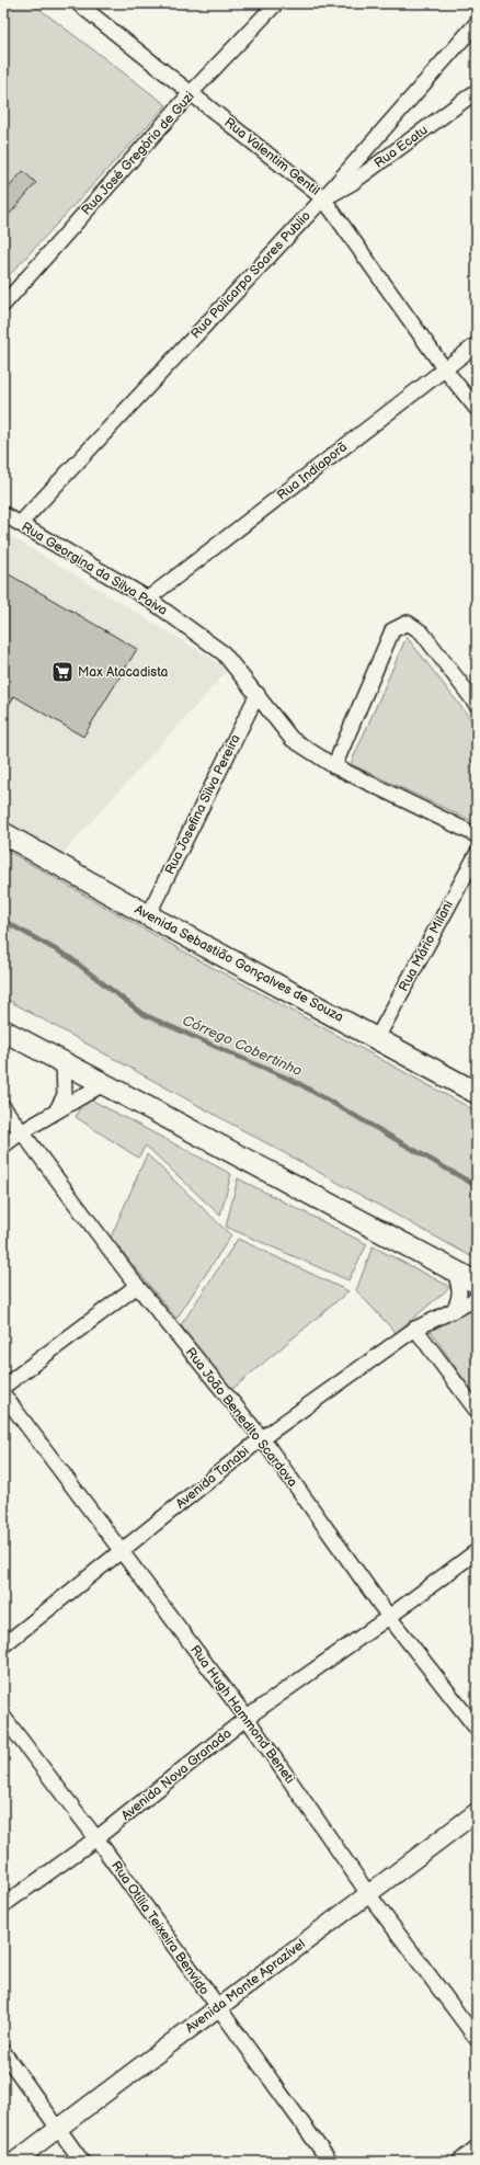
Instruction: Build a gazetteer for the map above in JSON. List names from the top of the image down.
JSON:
{
  "streets": {
    "main road": ["Avenida Sebastião Gonçalves de Souza"],
    "street": [
      "Rua Ecatu",
      "Rua José Gregório de Guzi",
      "Rua Valentim Gentil",
      "Rua Policarpo Soares Publio",
      "Rua Indiaporã",
      "Rua Georgina da Silva Paiva",
      "Rua Josefina Silva Pereira",
      "Rua Mário Milani",
      "Rua João Benedito Scardova",
      "Avenida Tanabi",
      "Rua Hugh Hammond Beneti",
      "Avenida Nova Granada",
      "Rua Otília Teixeira Benvido",
      "Avenida Monte Aprazível"
    ]
  },
  "crossings": [
    ["Rua Ecatu", "Rua Valentim Gentil"],
    ["Rua Ecatu", "Rua Policarpo Soares Publio"],
    ["Rua José Gregório de Guzi", "Rua Valentim Gentil"],
    ["Rua Valentim Gentil", "Rua Policarpo Soares Publio"],
    ["Rua Valentim Gentil", "Rua Indiaporã"],
    ["Rua Policarpo Soares Publio", "Rua Georgina da Silva Paiva"],
    ["Rua Indiaporã", "Rua Georgina da Silva Paiva"],
    ["Rua Georgina da Silva Paiva", "Rua Josefina Silva Pereira"],
    ["Rua Josefina Silva Pereira", "Avenida Sebastião Gonçalves de Souza"],
    ["Rua Mário Milani", "Avenida Sebastião Gonçalves de Souza"],
    ["Rua João Benedito Scardova", "Avenida Tanabi"],
    ["Rua João Benedito Scardova", "Avenida Nova Granada"],
    ["Avenida Tanabi", "Rua Hugh Hammond Beneti"],
    ["Rua Hugh Hammond Beneti", "Avenida Nova Granada"],
    ["Rua Hugh Hammond Beneti", "Avenida Monte Aprazível"],
    ["Avenida Nova Granada", "Rua Otília Teixeira Benvido"],
    ["Rua Otília Teixeira Benvido", "Avenida Monte Aprazível"]
  ],
  "water": ["Córrego Cobertinho"],
  "places": {
    "supermarket": ["Max Atacadista"]
  }
}
